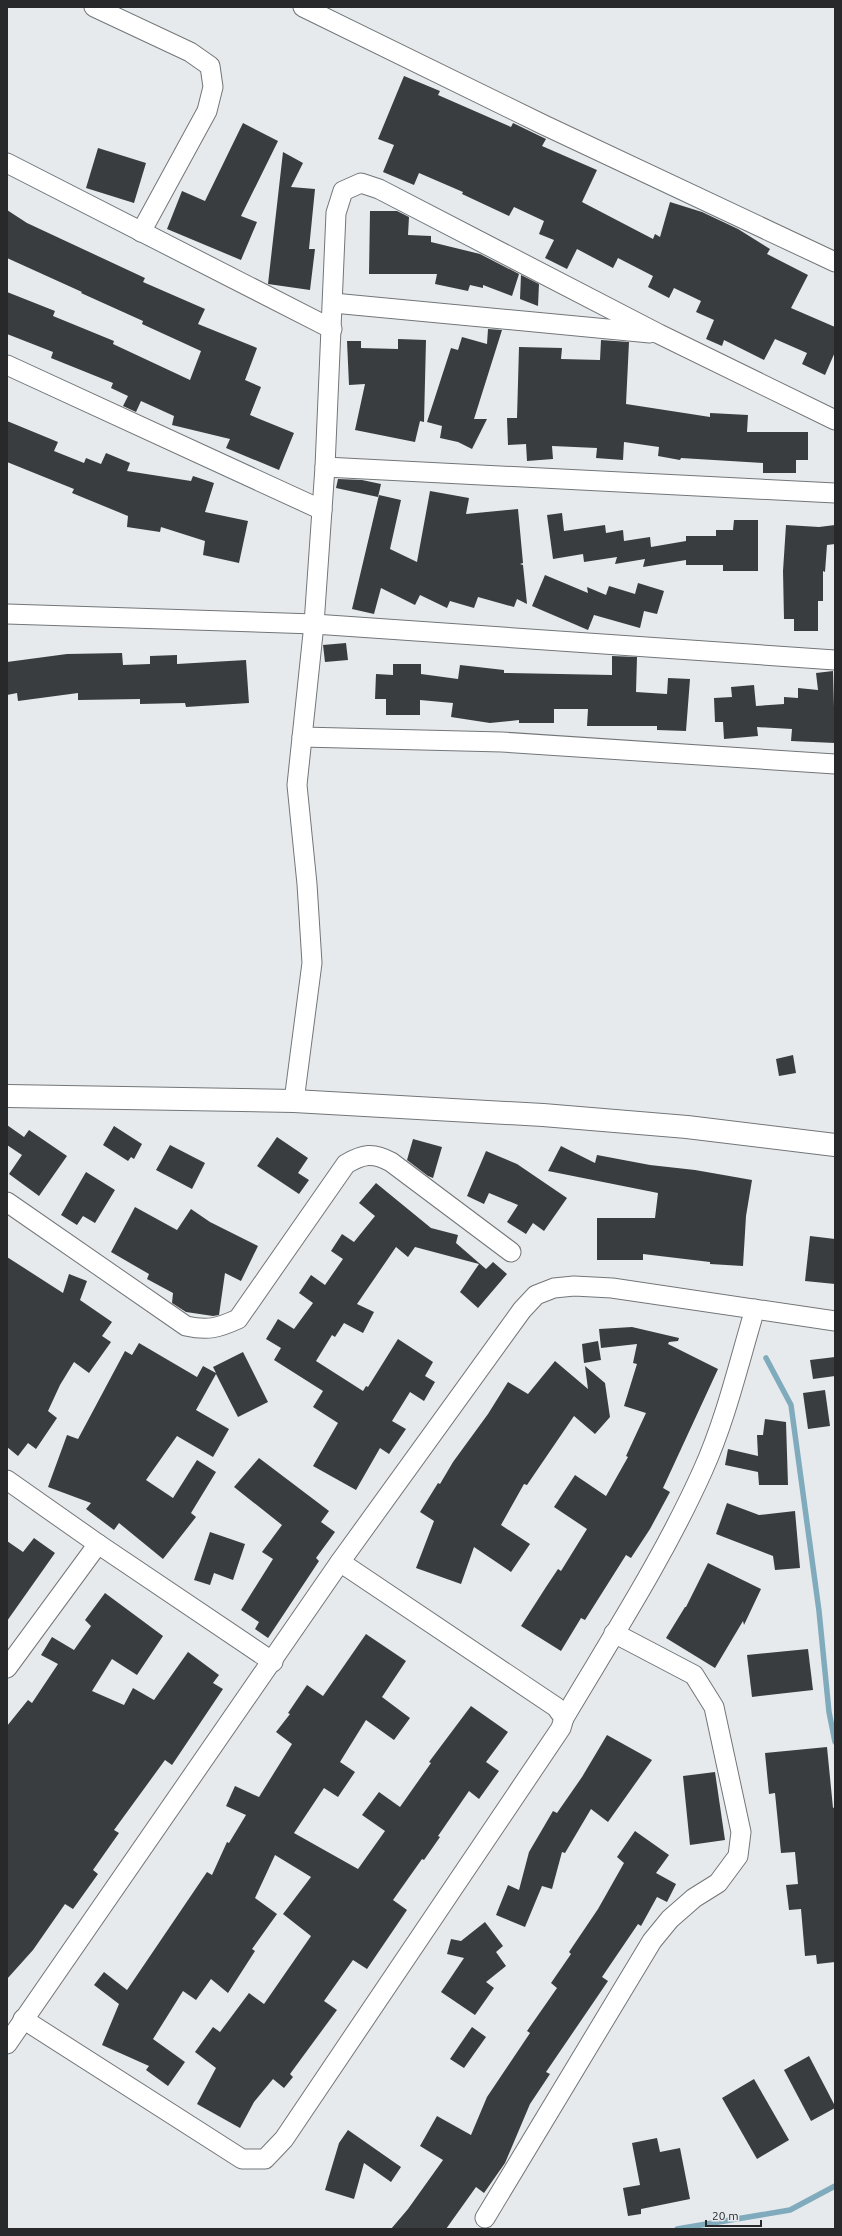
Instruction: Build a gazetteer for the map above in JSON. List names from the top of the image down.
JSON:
{
  "scale_bar": "20 m"
}
